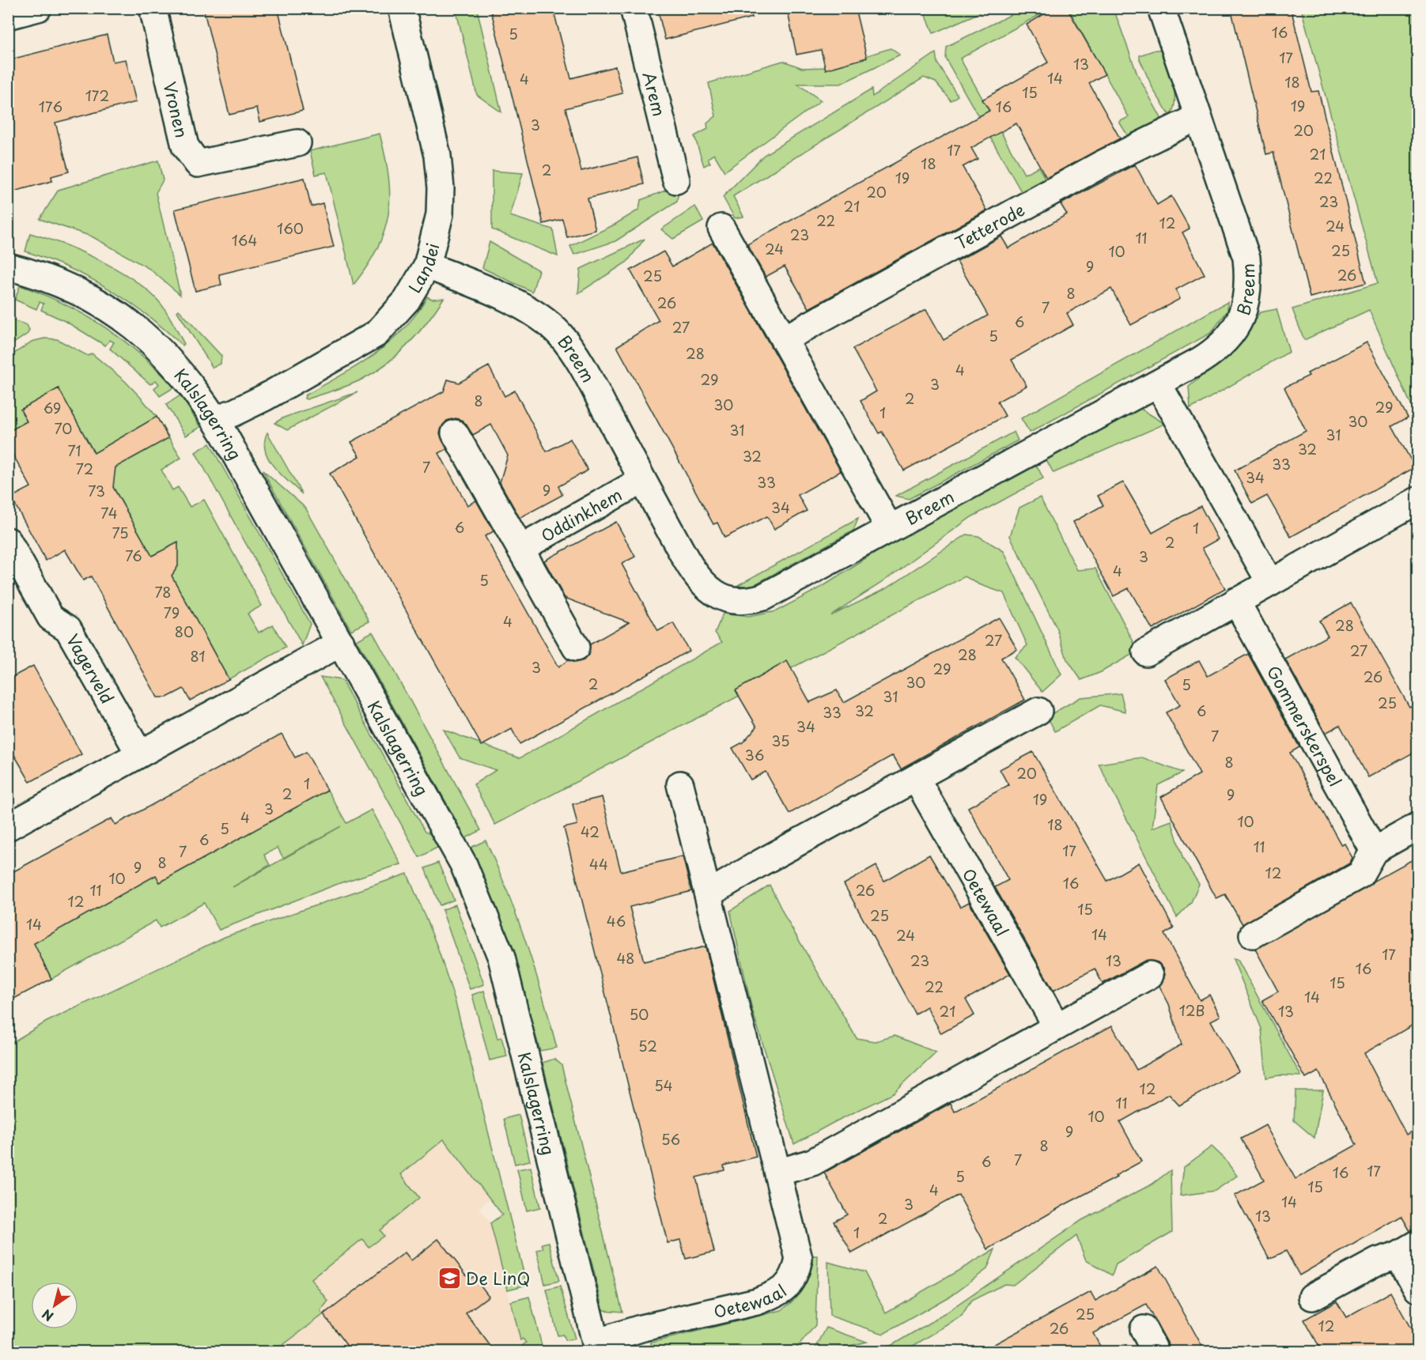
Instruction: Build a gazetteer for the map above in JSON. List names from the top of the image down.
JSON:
{
  "streets": {
    "street": [
      "Arem",
      "Vronen",
      "Tetterode",
      "Landei",
      "Breem",
      "Kalslagerring",
      "Oddinkhem",
      "Vagerveld",
      "Gommerskerspel",
      "Oetewaal"
    ]
  },
  "crossings": [
    ["Tetterode", "Breem"],
    ["Landei", "Breem"],
    ["Landei", "Kalslagerring"],
    ["Breem", "Oddinkhem"],
    ["Kalslagerring", "Oetewaal"]
  ],
  "places": {
    "school or university": ["De LinQ"]
  },
  "house_numbers": [
    "16",
    "5",
    "17",
    "13",
    "14",
    "4",
    "18",
    "15",
    "172",
    "19",
    "176",
    "16",
    "3",
    "20",
    "17",
    "21",
    "18",
    "2",
    "19",
    "22",
    "20",
    "23",
    "21",
    "22",
    "12",
    "24",
    "160",
    "23",
    "11",
    "164",
    "24",
    "25",
    "10",
    "9",
    "26",
    "25",
    "8",
    "26",
    "7",
    "6",
    "27",
    "5",
    "28",
    "4",
    "29",
    "3",
    "2",
    "8",
    "30",
    "29",
    "69",
    "1",
    "30",
    "70",
    "31",
    "31",
    "32",
    "71",
    "32",
    "33",
    "7",
    "72",
    "34",
    "33",
    "9",
    "73",
    "34",
    "74",
    "6",
    "1",
    "75",
    "2",
    "76",
    "3",
    "4",
    "5",
    "78",
    "79",
    "4",
    "28",
    "80",
    "27",
    "27",
    "28",
    "81",
    "3",
    "29",
    "26",
    "30",
    "2",
    "5",
    "31",
    "25",
    "32",
    "6",
    "33",
    "34",
    "7",
    "35",
    "36",
    "8",
    "20",
    "1",
    "2",
    "9",
    "19",
    "3",
    "4",
    "10",
    "18",
    "5",
    "42",
    "6",
    "11",
    "17",
    "7",
    "8",
    "44",
    "9",
    "12",
    "10",
    "16",
    "11",
    "26",
    "12",
    "15",
    "25",
    "46",
    "14",
    "14",
    "24",
    "17",
    "48",
    "23",
    "13",
    "16",
    "15",
    "22",
    "14",
    "12B",
    "21",
    "13",
    "50",
    "52",
    "54",
    "12",
    "11",
    "10",
    "9",
    "56",
    "8",
    "7",
    "6",
    "17",
    "16",
    "5",
    "15",
    "4",
    "14",
    "3",
    "13",
    "2",
    "1",
    "25",
    "12",
    "26"
  ],
  "north": "bottom left"
}
